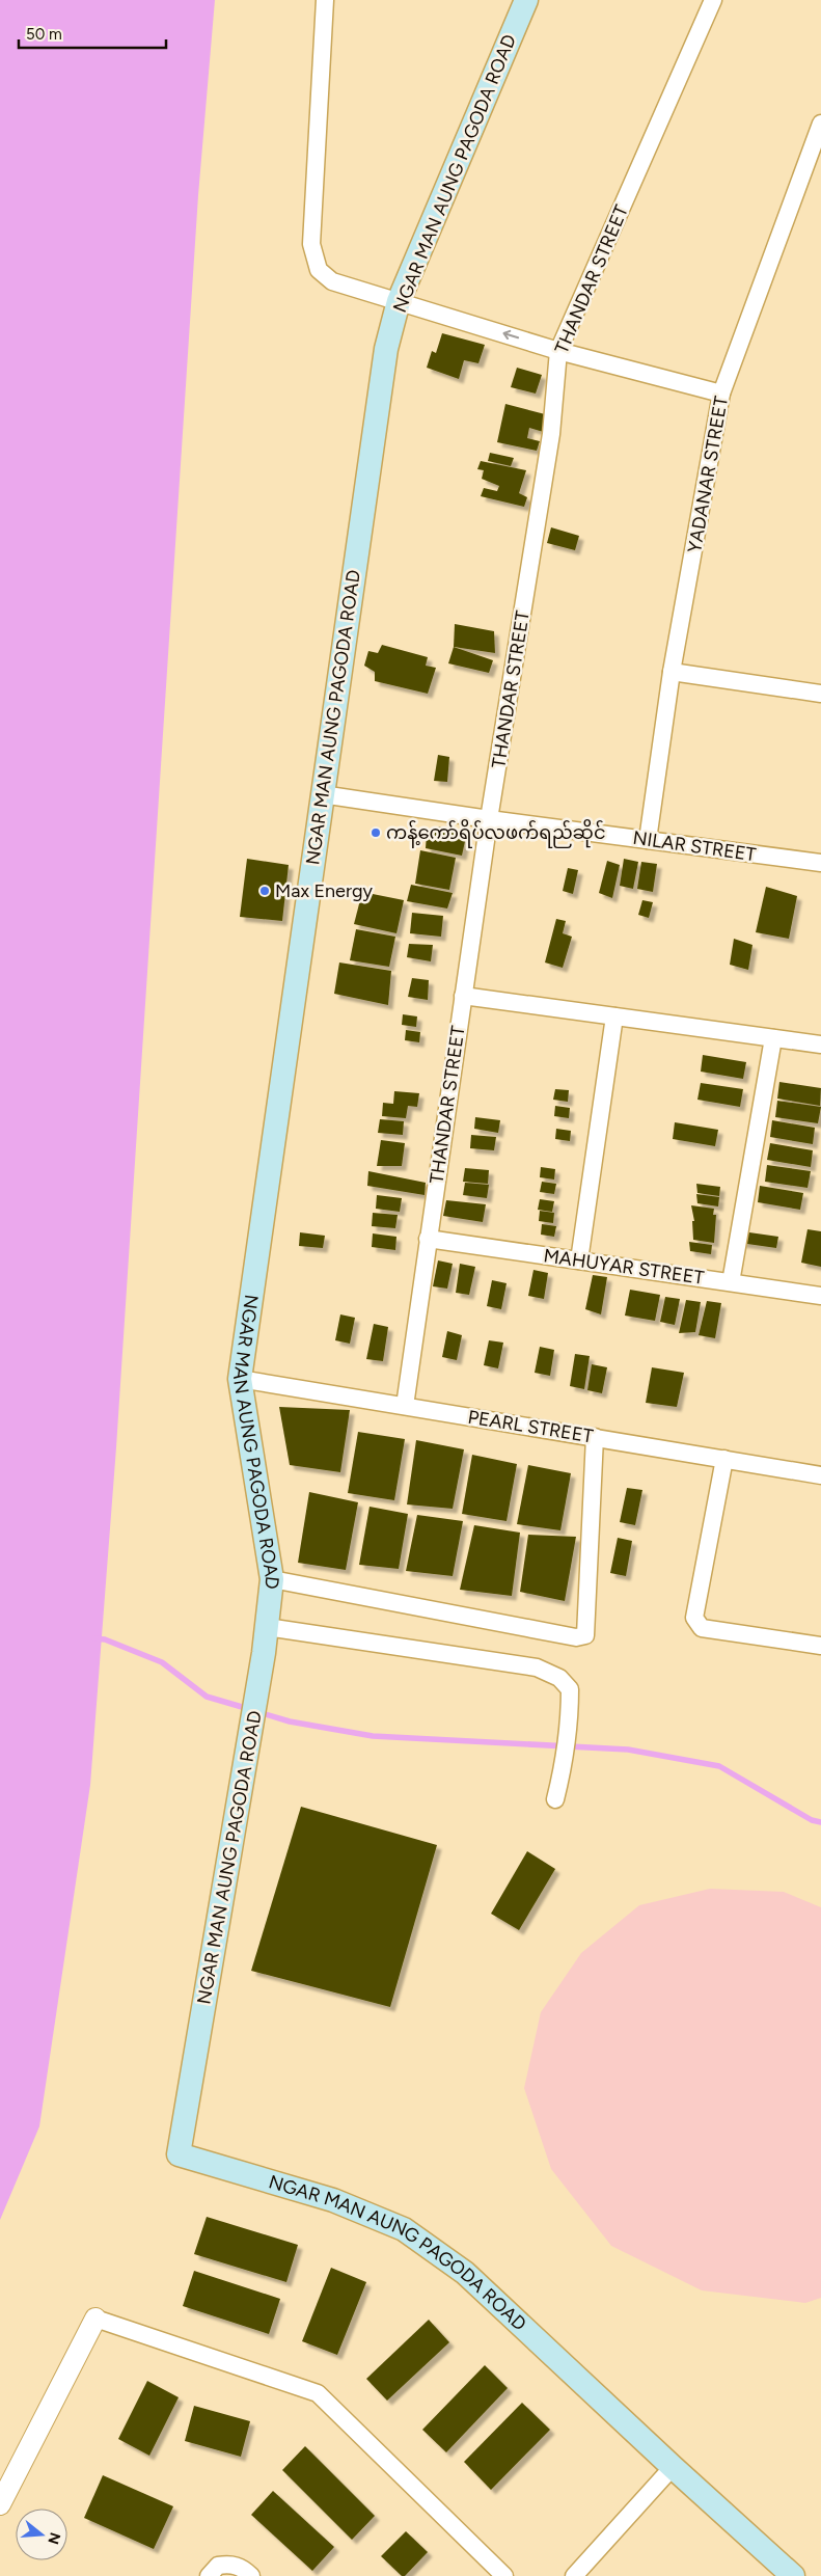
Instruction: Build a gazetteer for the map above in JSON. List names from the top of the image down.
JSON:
{
  "streets": {
    "main road": ["NGAR MAN AUNG PAGODA ROAD"],
    "street": [
      "THANDAR STREET",
      "YADANAR STREET",
      "NILAR STREET",
      "MAHUYAR STREET",
      "PEARL STREET"
    ]
  },
  "crossings": [
    ["NGAR MAN AUNG PAGODA ROAD", "NILAR STREET"],
    ["NGAR MAN AUNG PAGODA ROAD", "PEARL STREET"],
    ["THANDAR STREET", "NILAR STREET"],
    ["THANDAR STREET", "MAHUYAR STREET"],
    ["THANDAR STREET", "PEARL STREET"],
    ["YADANAR STREET", "NILAR STREET"]
  ],
  "places": ["ကန့်ကော်ရိပ်လဖက်ရည်ဆိုင်", "Max Energy"],
  "scale_bar": "50 m",
  "north": "right"
}
